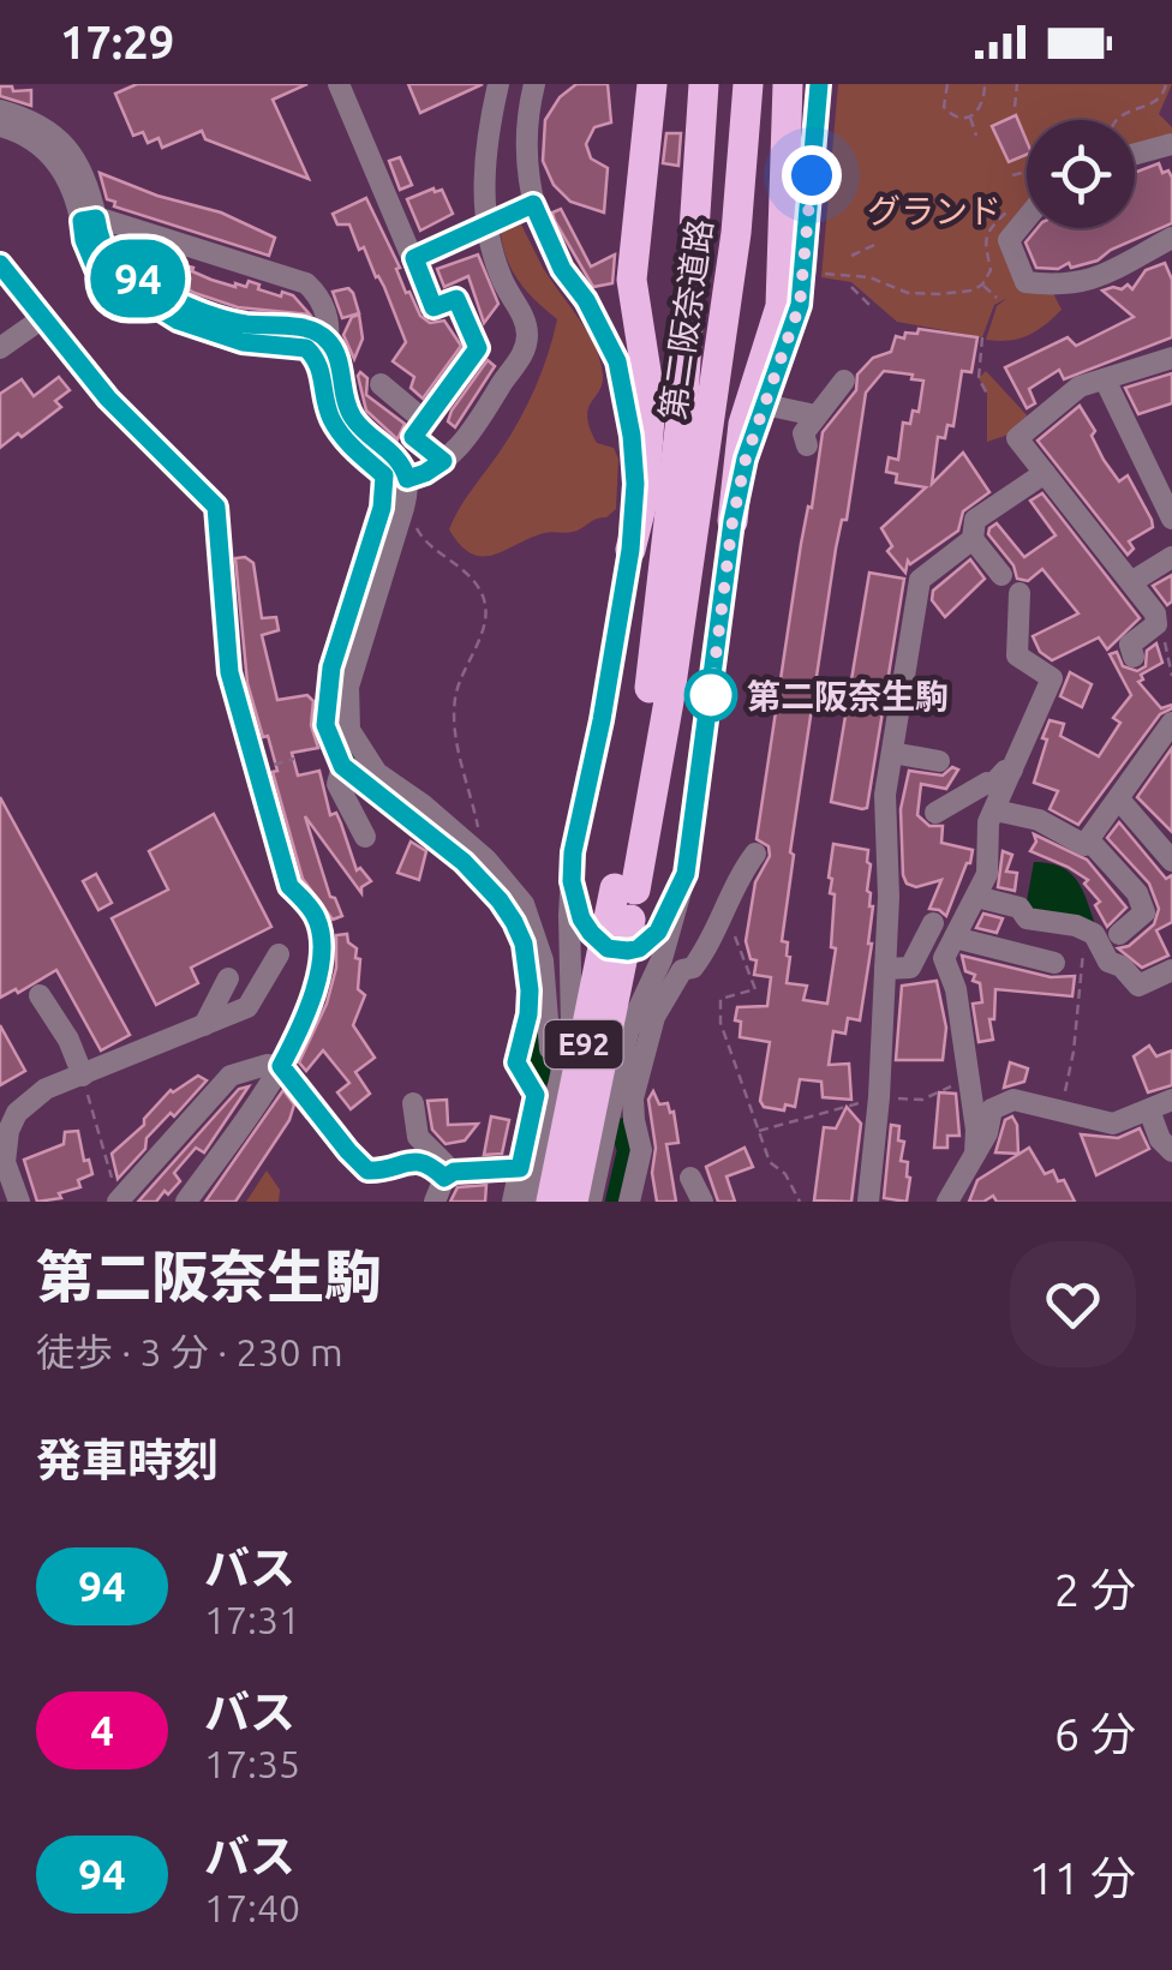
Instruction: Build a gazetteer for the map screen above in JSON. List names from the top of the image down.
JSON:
{
  "streets": {
    "highway": ["第二阪奈道路", "E92"]
  },
  "parks": ["グランド"],
  "places": ["第二阪奈生駒"],
  "lines": ["bus line 94"],
  "page": {
    "status": "17:29",
    "on_map": "94",
    "heading": [
      ["第二阪奈生駒", "徒歩 · 3 分 · 230 m"],
      "発車時刻"
    ],
    "list": [
      {
        "mark": "94",
        "name": "バス",
        "note": "17:31",
        "value": "2 分"
      },
      {
        "mark": "4",
        "name": "バス",
        "note": "17:35",
        "value": "6 分"
      },
      {
        "mark": "94",
        "name": "バス",
        "note": "17:40",
        "value": "11 分"
      }
    ]
  }
}
